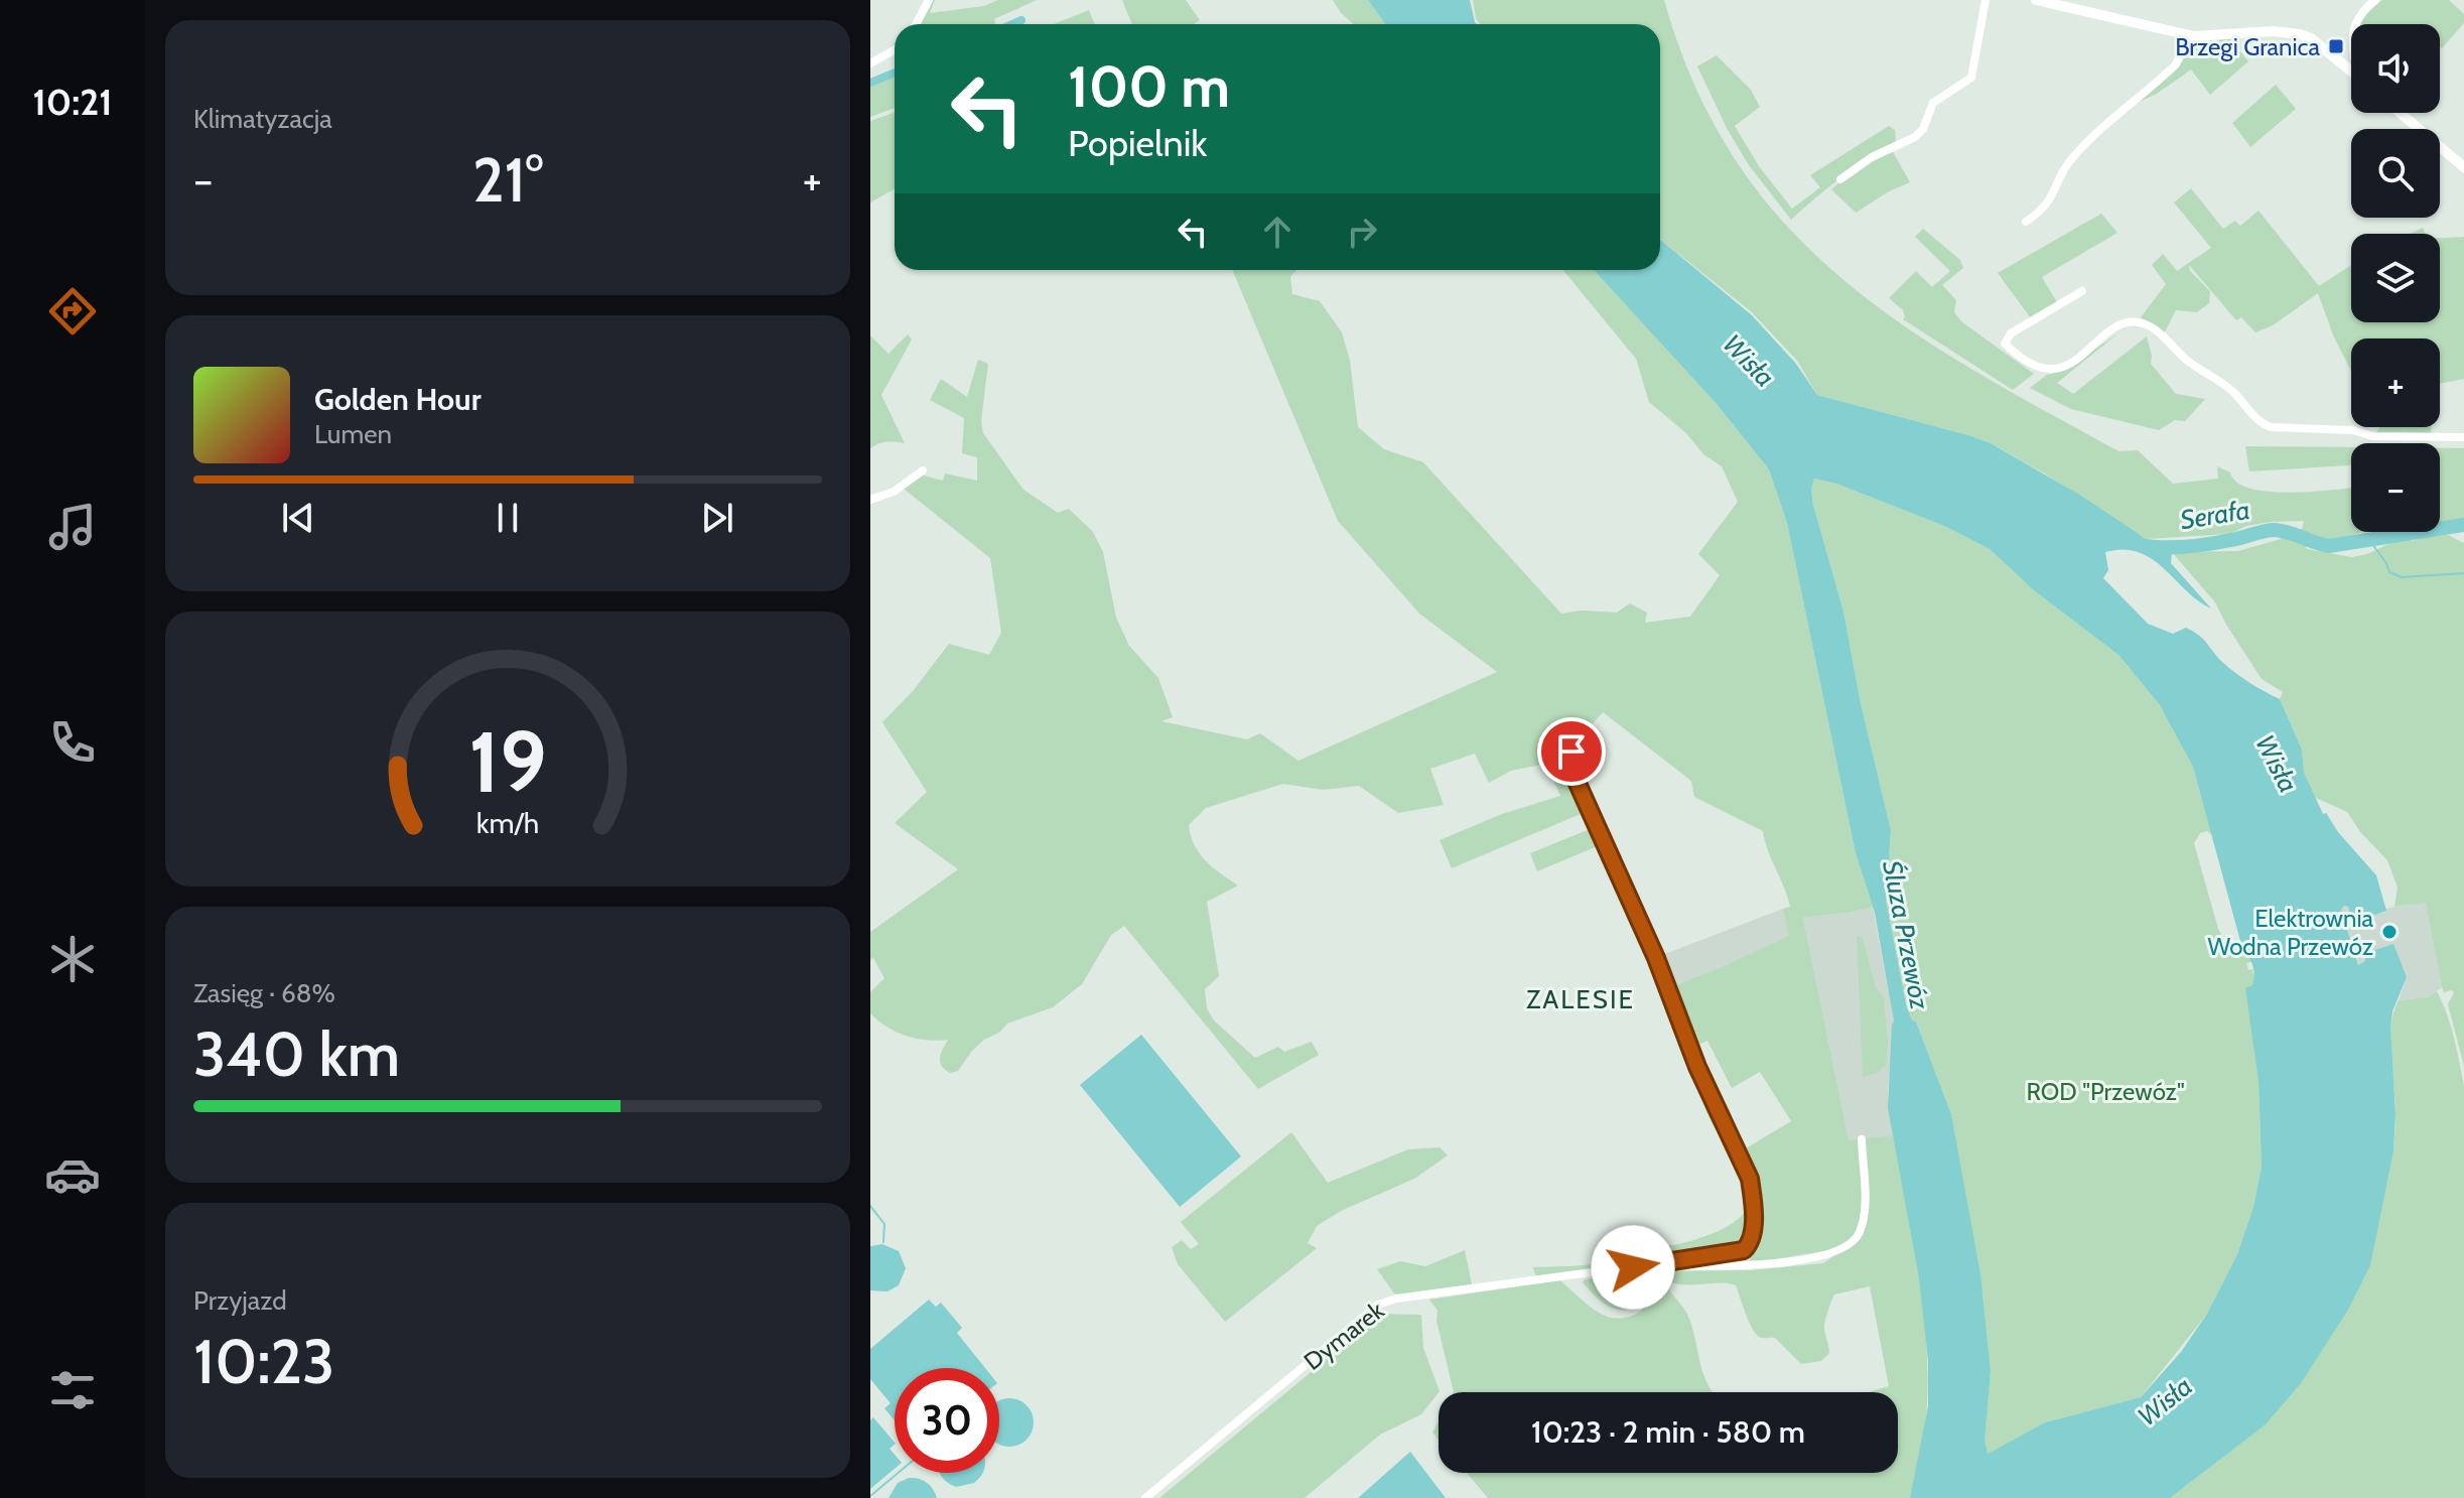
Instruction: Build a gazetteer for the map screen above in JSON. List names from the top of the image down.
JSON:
{
  "streets": {
    "street": ["Dymarek"]
  },
  "districts": ["ZALESIE"],
  "water": ["Wisła", "Serafa", "Śluza Przewóz"],
  "parks": ["ROD \"Przewóz\""],
  "places": {
    "transit": ["Brzegi Granica"],
    "other": ["Elektrownia Wodna Przewóz"]
  },
  "page": {
    "tabs": "10:21",
    "tile": [
      "Klimatyzacja",
      ["Zasięg · 68%", "340 km"],
      ["Przyjazd", "10:23"]
    ],
    "map_buttons": ["+", "−"],
    "turn": ["100 m", "Popielnik"],
    "heat": ["−", "21°", "+"],
    "song": ["Golden Hour", "Lumen"],
    "limit": "30",
    "trip": "10:23 · 2 min · 580 m",
    "gauge": ["19", "km/h"]
  }
}
